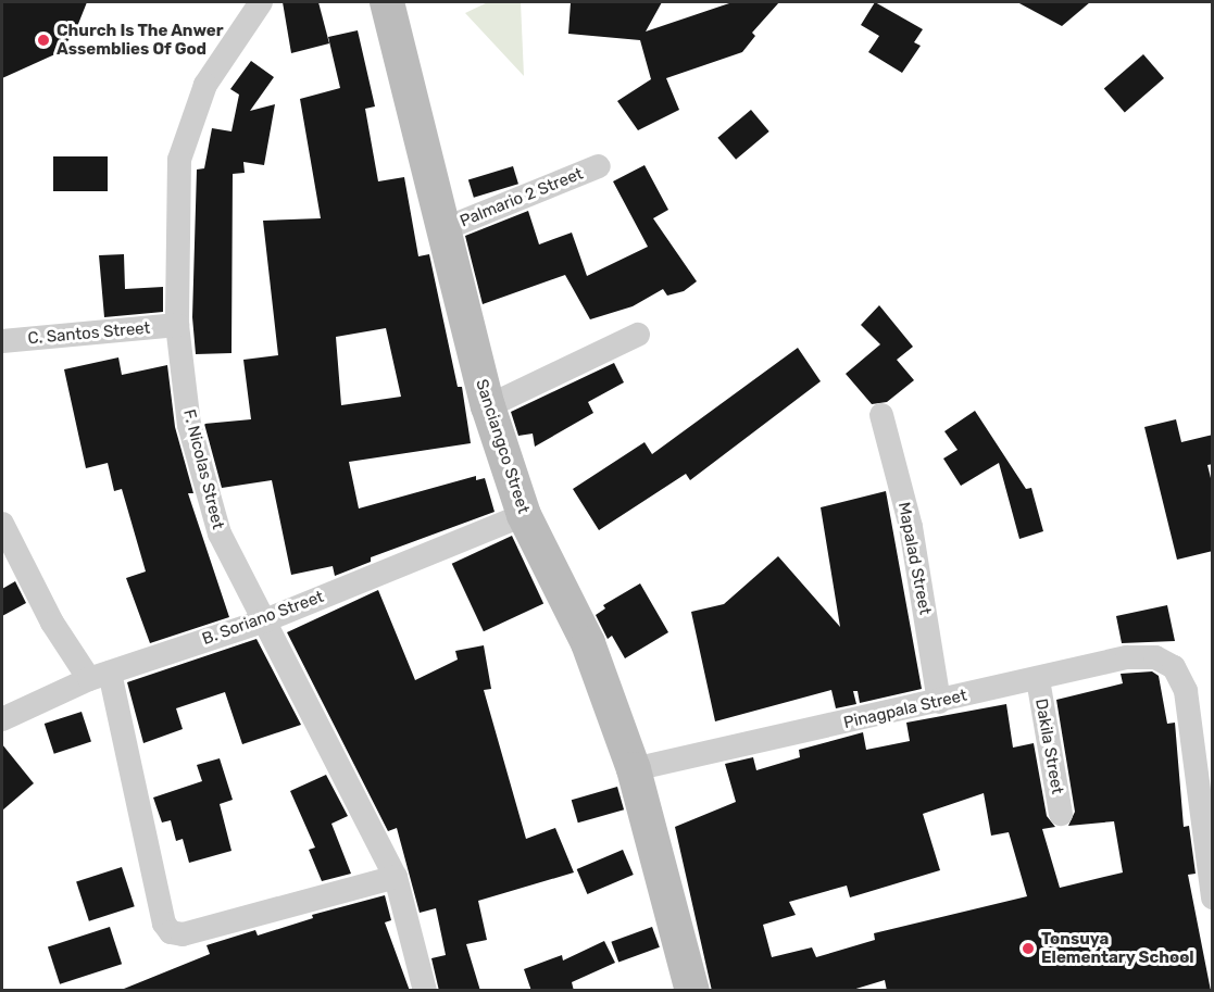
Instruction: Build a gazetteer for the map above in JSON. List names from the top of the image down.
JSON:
{
  "streets": {
    "main road": ["Sanciangco Street"],
    "street": [
      "Palmario 2 Street",
      "C. Santos Street",
      "F. Nicolas Street",
      "Mapalad Street",
      "B. Soriano Street",
      "Pinagpala Street",
      "Dakila Street"
    ]
  },
  "crossings": [
    ["Palmario 2 Street", "Sanciangco Street"],
    ["C. Santos Street", "F. Nicolas Street"],
    ["Sanciangco Street", "B. Soriano Street"],
    ["Sanciangco Street", "Pinagpala Street"],
    ["F. Nicolas Street", "B. Soriano Street"],
    ["Mapalad Street", "Pinagpala Street"],
    ["Pinagpala Street", "Dakila Street"]
  ],
  "places": ["Church Is The Anwer Assemblies Of God", "Tonsuya Elementary School"]
}
